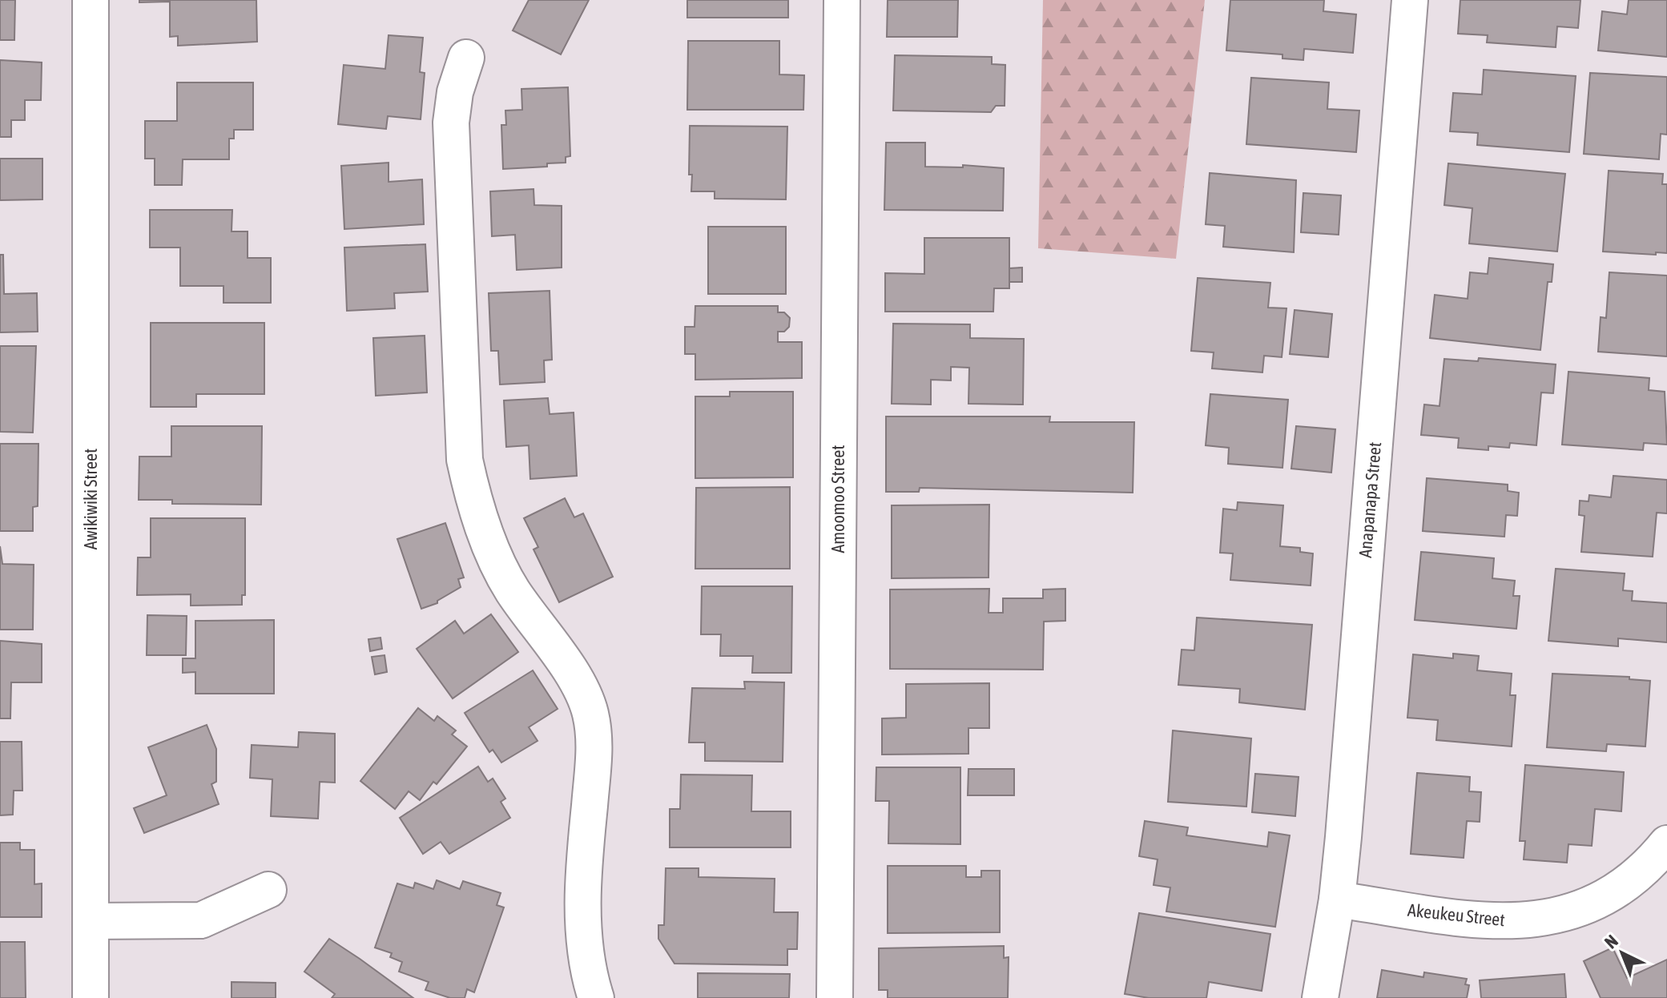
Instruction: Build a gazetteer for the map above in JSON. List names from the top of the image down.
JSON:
{
  "streets": {
    "street": [
      "Awikiwiki Street",
      "Amoomoo Street",
      "Anapanapa Street",
      "Akeukeu Street"
    ]
  },
  "crossings": [
    ["Anapanapa Street", "Akeukeu Street"]
  ],
  "north": "top left"
}
